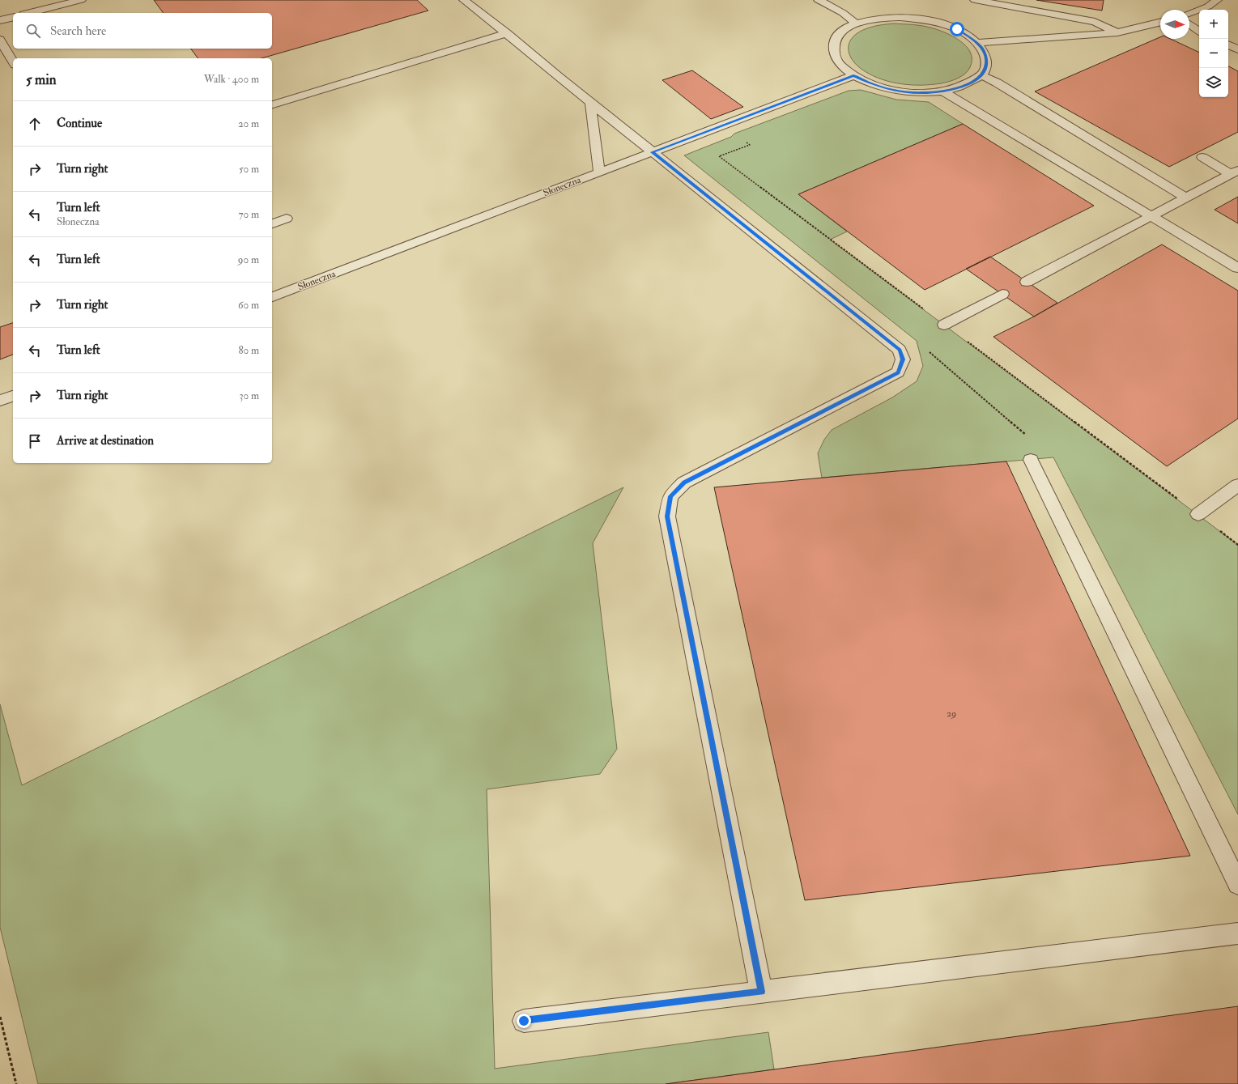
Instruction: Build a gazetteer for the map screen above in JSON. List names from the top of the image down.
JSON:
{
  "streets": {
    "lane": ["Słoneczna"]
  },
  "house_numbers": ["29"],
  "north": "right",
  "page": {
    "map_buttons": ["+", "−"],
    "search": "Search here",
    "heading": ["5 min", "Walk · 400 m"],
    "list": [
      ["Continue", "20 m"],
      ["Turn right", "50 m"],
      ["Turn left", "Słoneczna", "70 m"],
      ["Turn left", "90 m"],
      ["Turn right", "60 m"],
      ["Turn left", "80 m"],
      ["Turn right", "30 m"],
      "Arrive at destination"
    ]
  }
}
